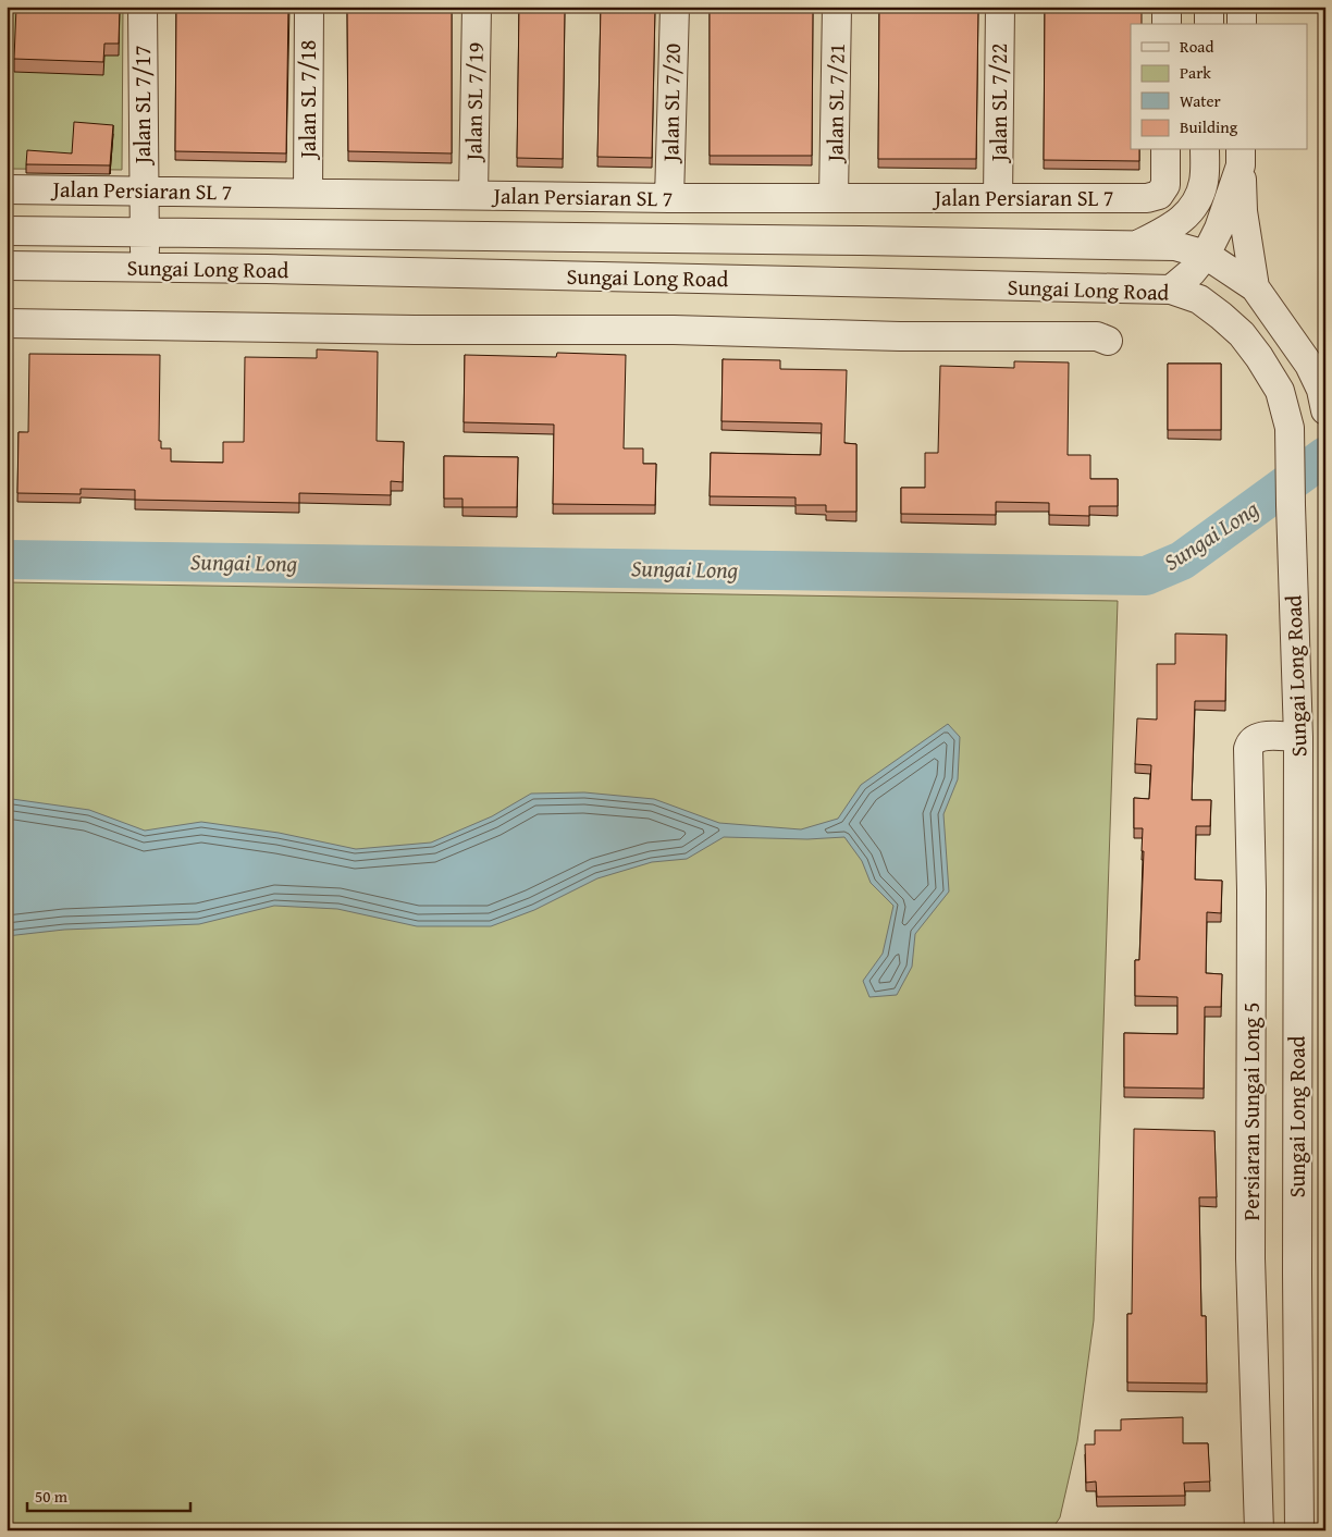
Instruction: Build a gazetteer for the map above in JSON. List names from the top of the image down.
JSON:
{
  "streets": {
    "street": [
      "Jalan SL 7/18",
      "Jalan SL 7/19",
      "Jalan SL 7/20",
      "Jalan SL 7/21",
      "Jalan SL 7/22",
      "Jalan SL 7/17",
      "Jalan Persiaran SL 7",
      "Sungai Long Road",
      "Persiaran Sungai Long 5"
    ]
  },
  "crossings": [
    ["Jalan SL 7/18", "Jalan Persiaran SL 7"],
    ["Jalan SL 7/19", "Jalan Persiaran SL 7"],
    ["Jalan SL 7/20", "Jalan Persiaran SL 7"],
    ["Jalan SL 7/21", "Jalan Persiaran SL 7"],
    ["Jalan SL 7/22", "Jalan Persiaran SL 7"],
    ["Jalan SL 7/17", "Jalan Persiaran SL 7"],
    ["Jalan SL 7/17", "Sungai Long Road"],
    ["Sungai Long Road", "Persiaran Sungai Long 5"]
  ],
  "water": ["Sungai Long"],
  "legend": [
    "Road",
    "Park",
    "Water",
    "Building"
  ],
  "scale_bar": "50 m"
}
